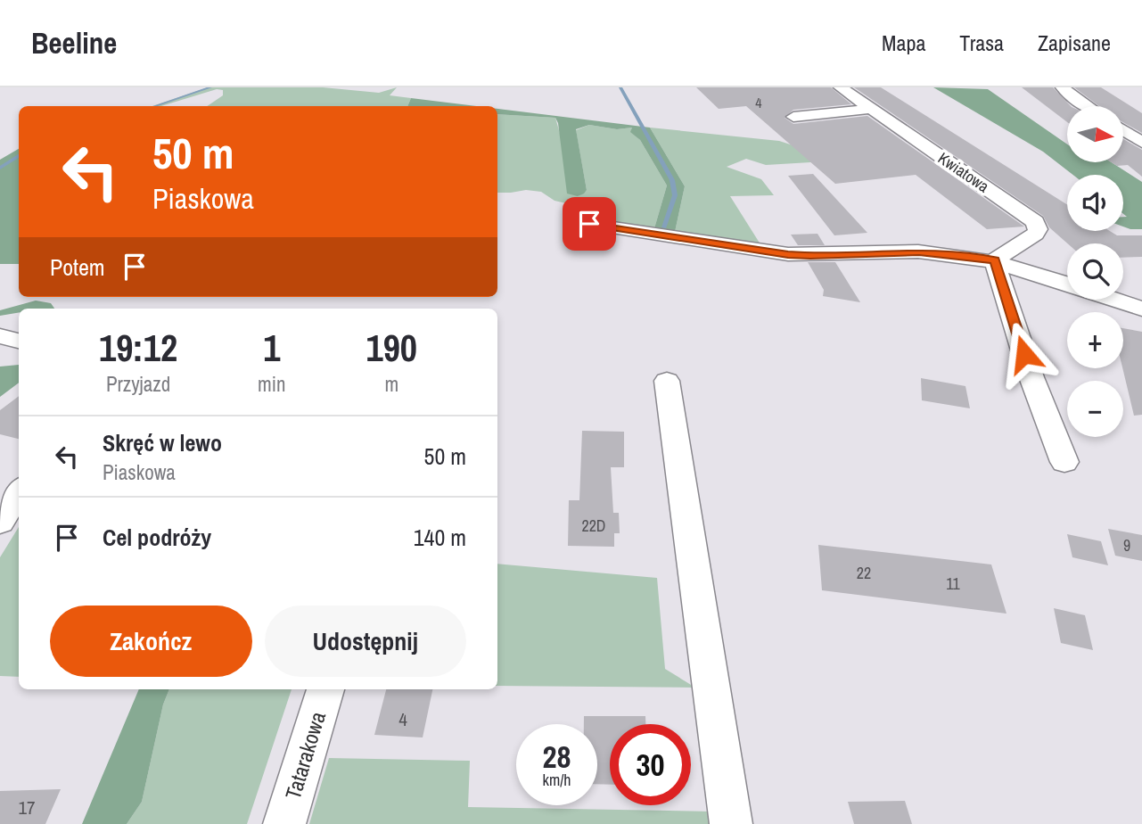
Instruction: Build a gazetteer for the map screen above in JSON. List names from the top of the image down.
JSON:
{
  "streets": {
    "street": ["Kwiatowa", "Tatarakowa"]
  },
  "house_numbers": [
    "4",
    "22D",
    "9",
    "22",
    "11",
    "4",
    "17"
  ],
  "north": "right",
  "page": {
    "header": "Beeline",
    "nav": ["Mapa", "Trasa", "Zapisane"],
    "map_buttons": ["+", "−"],
    "turn": ["50 m", "Piaskowa"],
    "then": "Potem",
    "eta": [
      "19:12",
      "Przyjazd",
      "1",
      "min",
      "190",
      "m"
    ],
    "list": [
      {
        "name": "Skręć w lewo",
        "note": "Piaskowa",
        "value": "50 m"
      },
      {
        "name": "Cel podróży",
        "value": "140 m"
      }
    ],
    "buttons": ["Zakończ", "Udostępnij"],
    "speed": "28 km/h",
    "limit": "30"
  }
}
